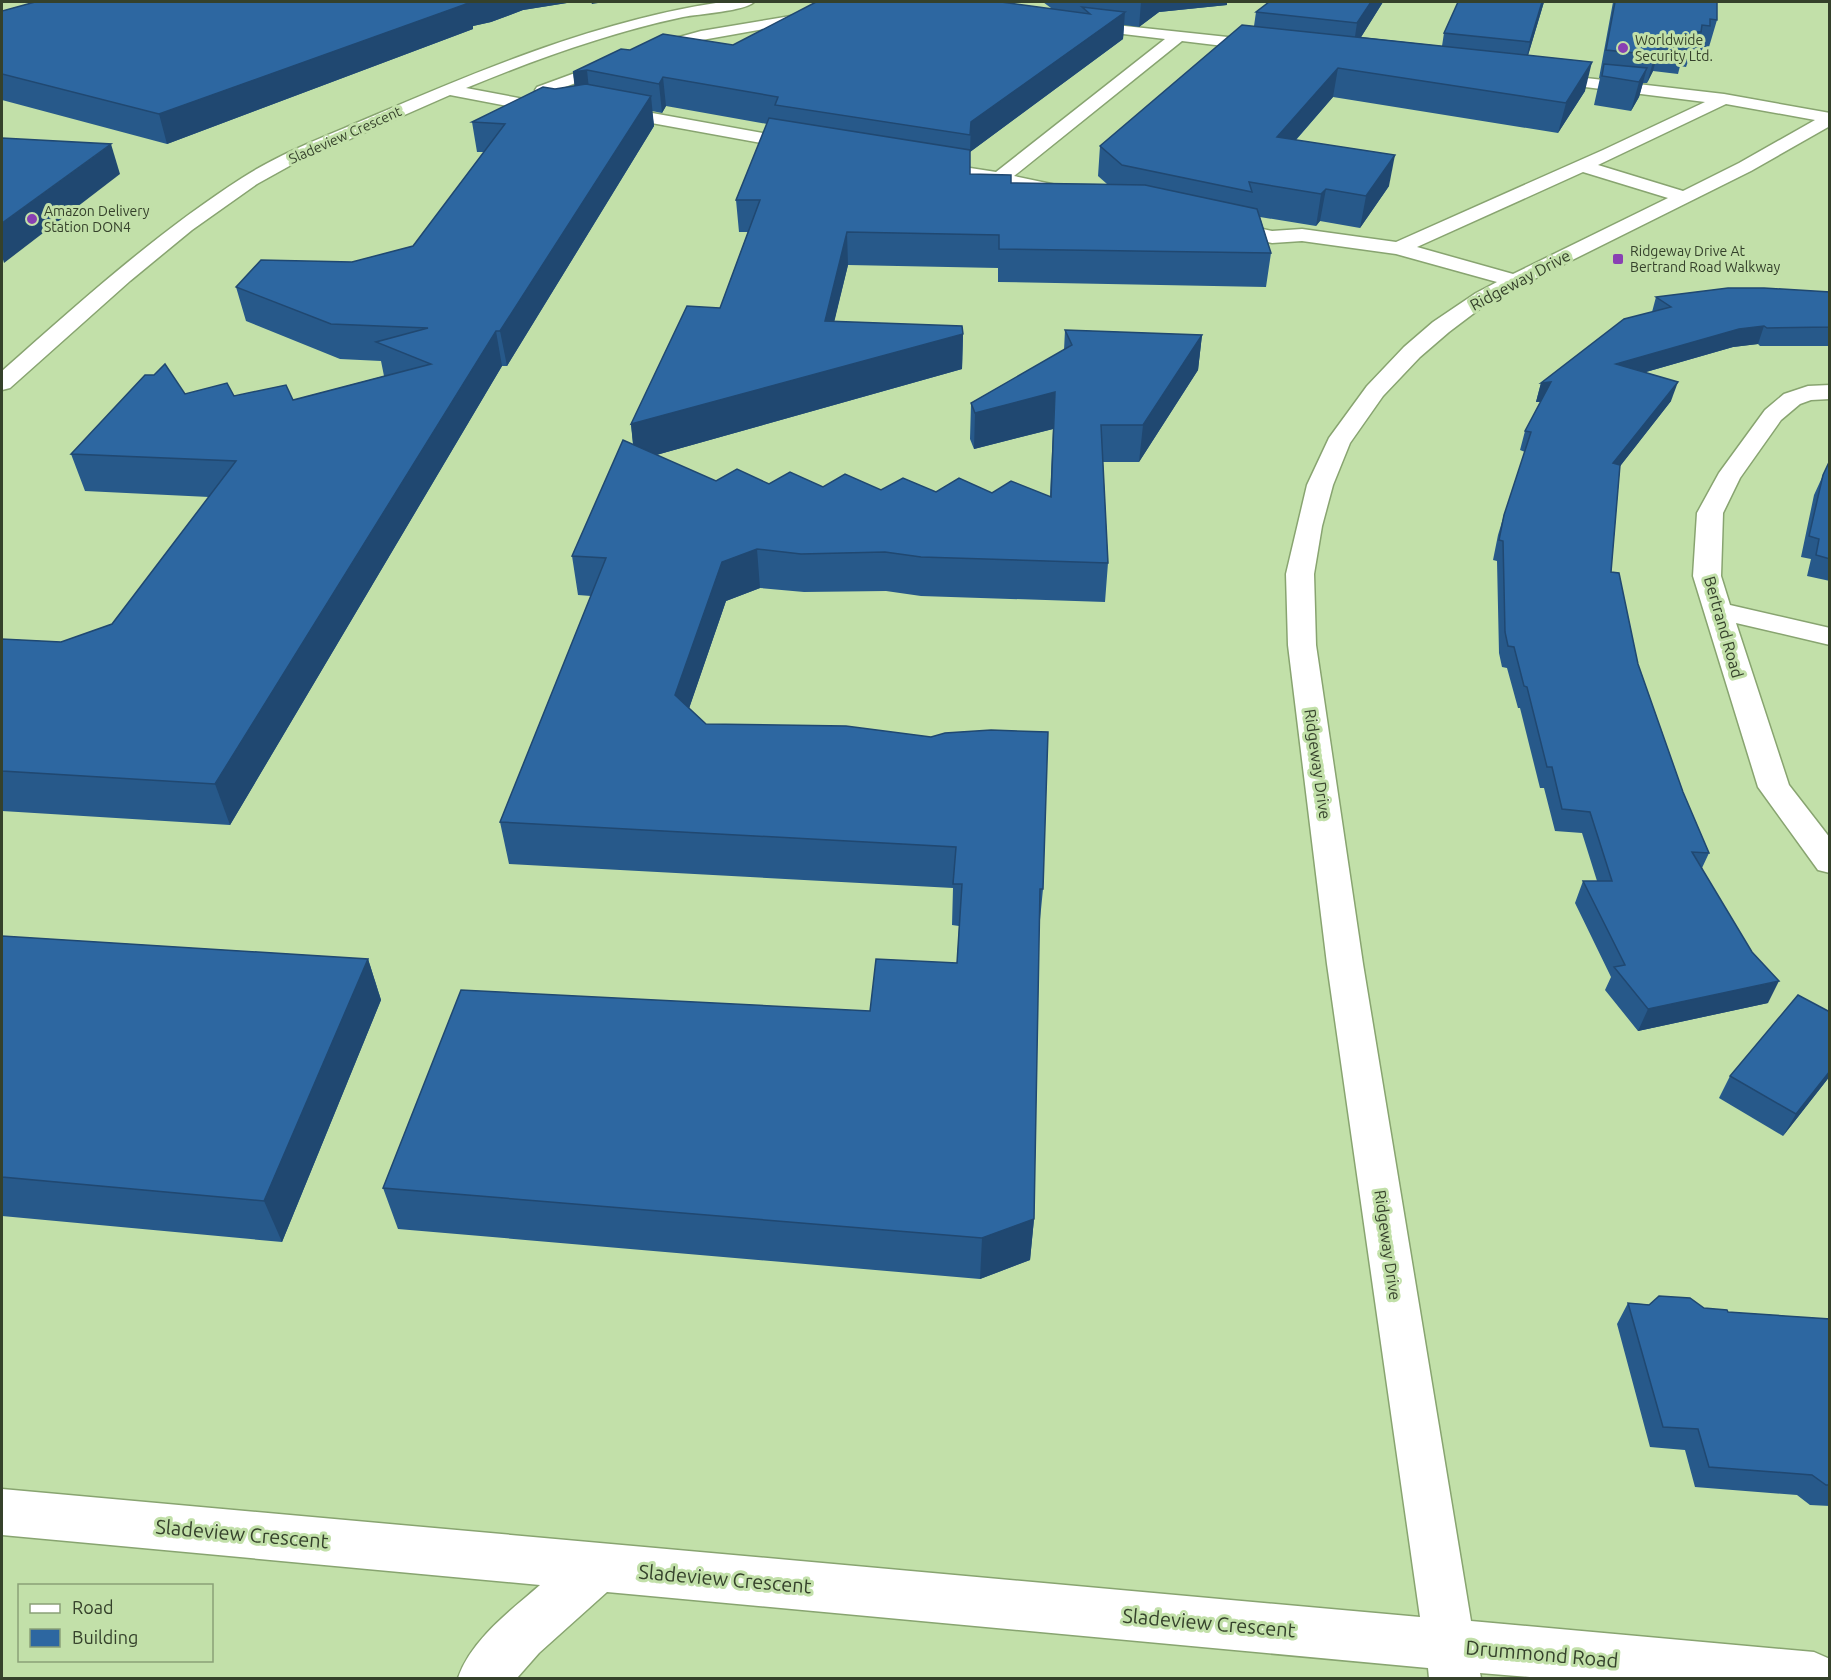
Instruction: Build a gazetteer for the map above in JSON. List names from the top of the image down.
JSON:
{
  "streets": {
    "street": [
      "Sladeview Crescent",
      "Ridgeway Drive",
      "Bertrand Road",
      "Drummond Road"
    ]
  },
  "crossings": [
    ["Sladeview Crescent", "Ridgeway Drive"],
    ["Sladeview Crescent", "Drummond Road"],
    ["Ridgeway Drive", "Drummond Road"]
  ],
  "places": {
    "other": ["Worldwide Security Ltd.", "Amazon Delivery Station DON4"],
    "transit": ["Ridgeway Drive At Bertrand Road Walkway"]
  },
  "legend": ["Road", "Building"]
}
